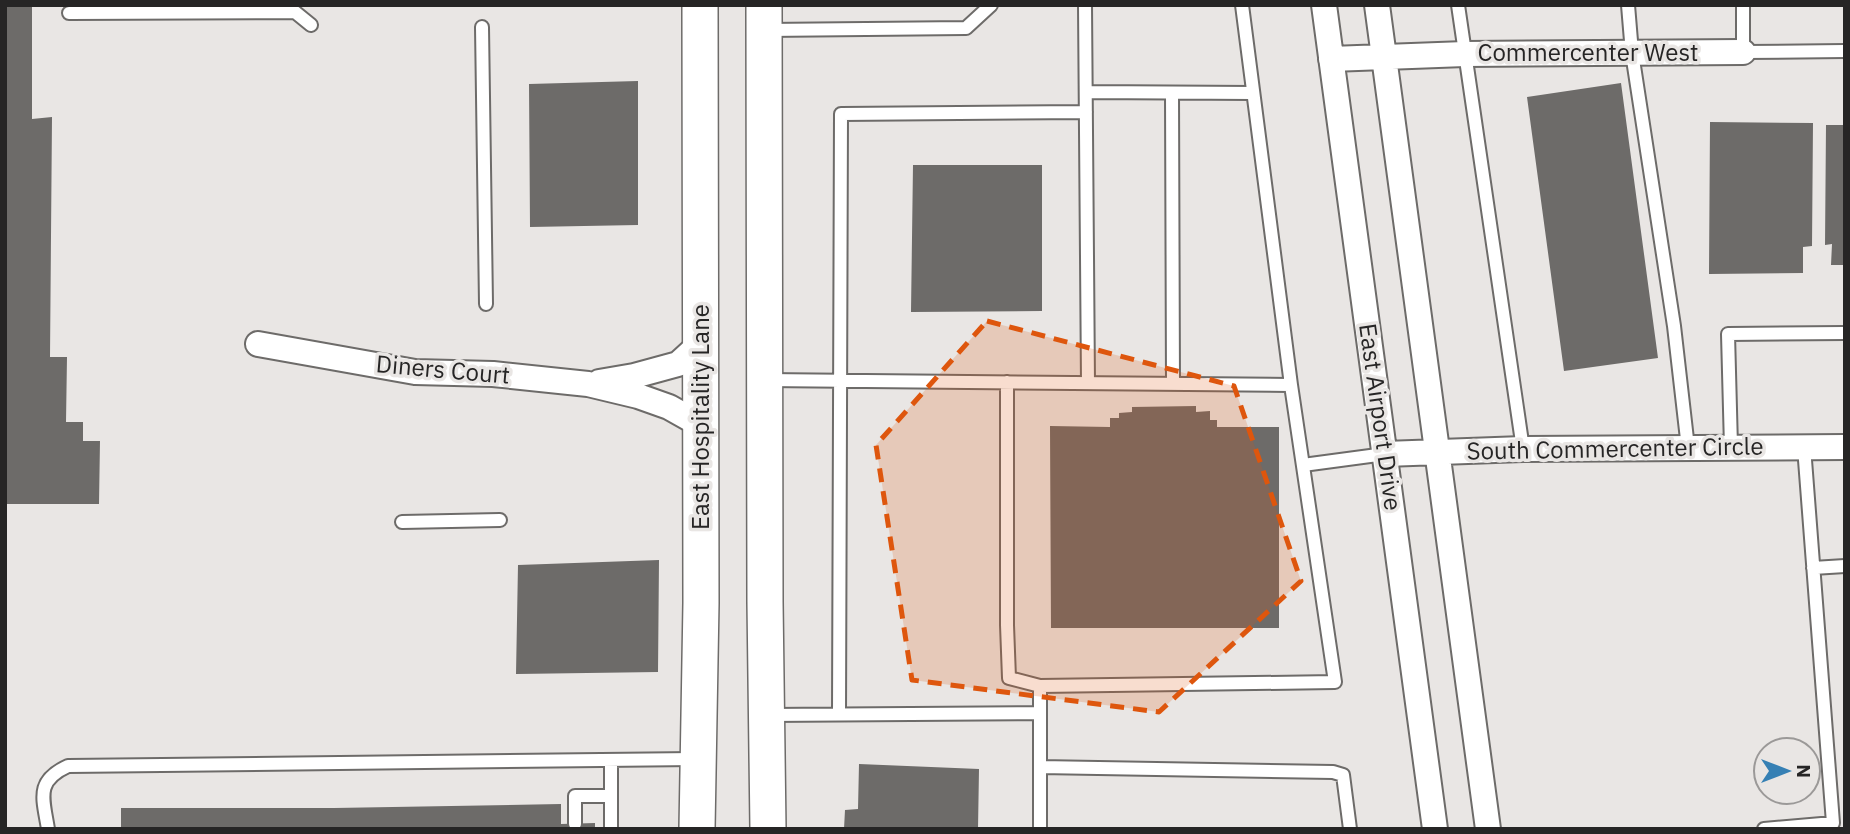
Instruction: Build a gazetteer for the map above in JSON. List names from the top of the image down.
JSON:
{
  "streets": {
    "main road": ["East Hospitality Lane"],
    "street": [
      "Commercenter West",
      "Diners Court",
      "East Airport Drive",
      "South Commercenter Circle"
    ]
  },
  "crossings": [
    ["Commercenter West", "East Airport Drive"],
    ["Diners Court", "East Hospitality Lane"],
    ["East Airport Drive", "South Commercenter Circle"]
  ],
  "north": "right"
}
